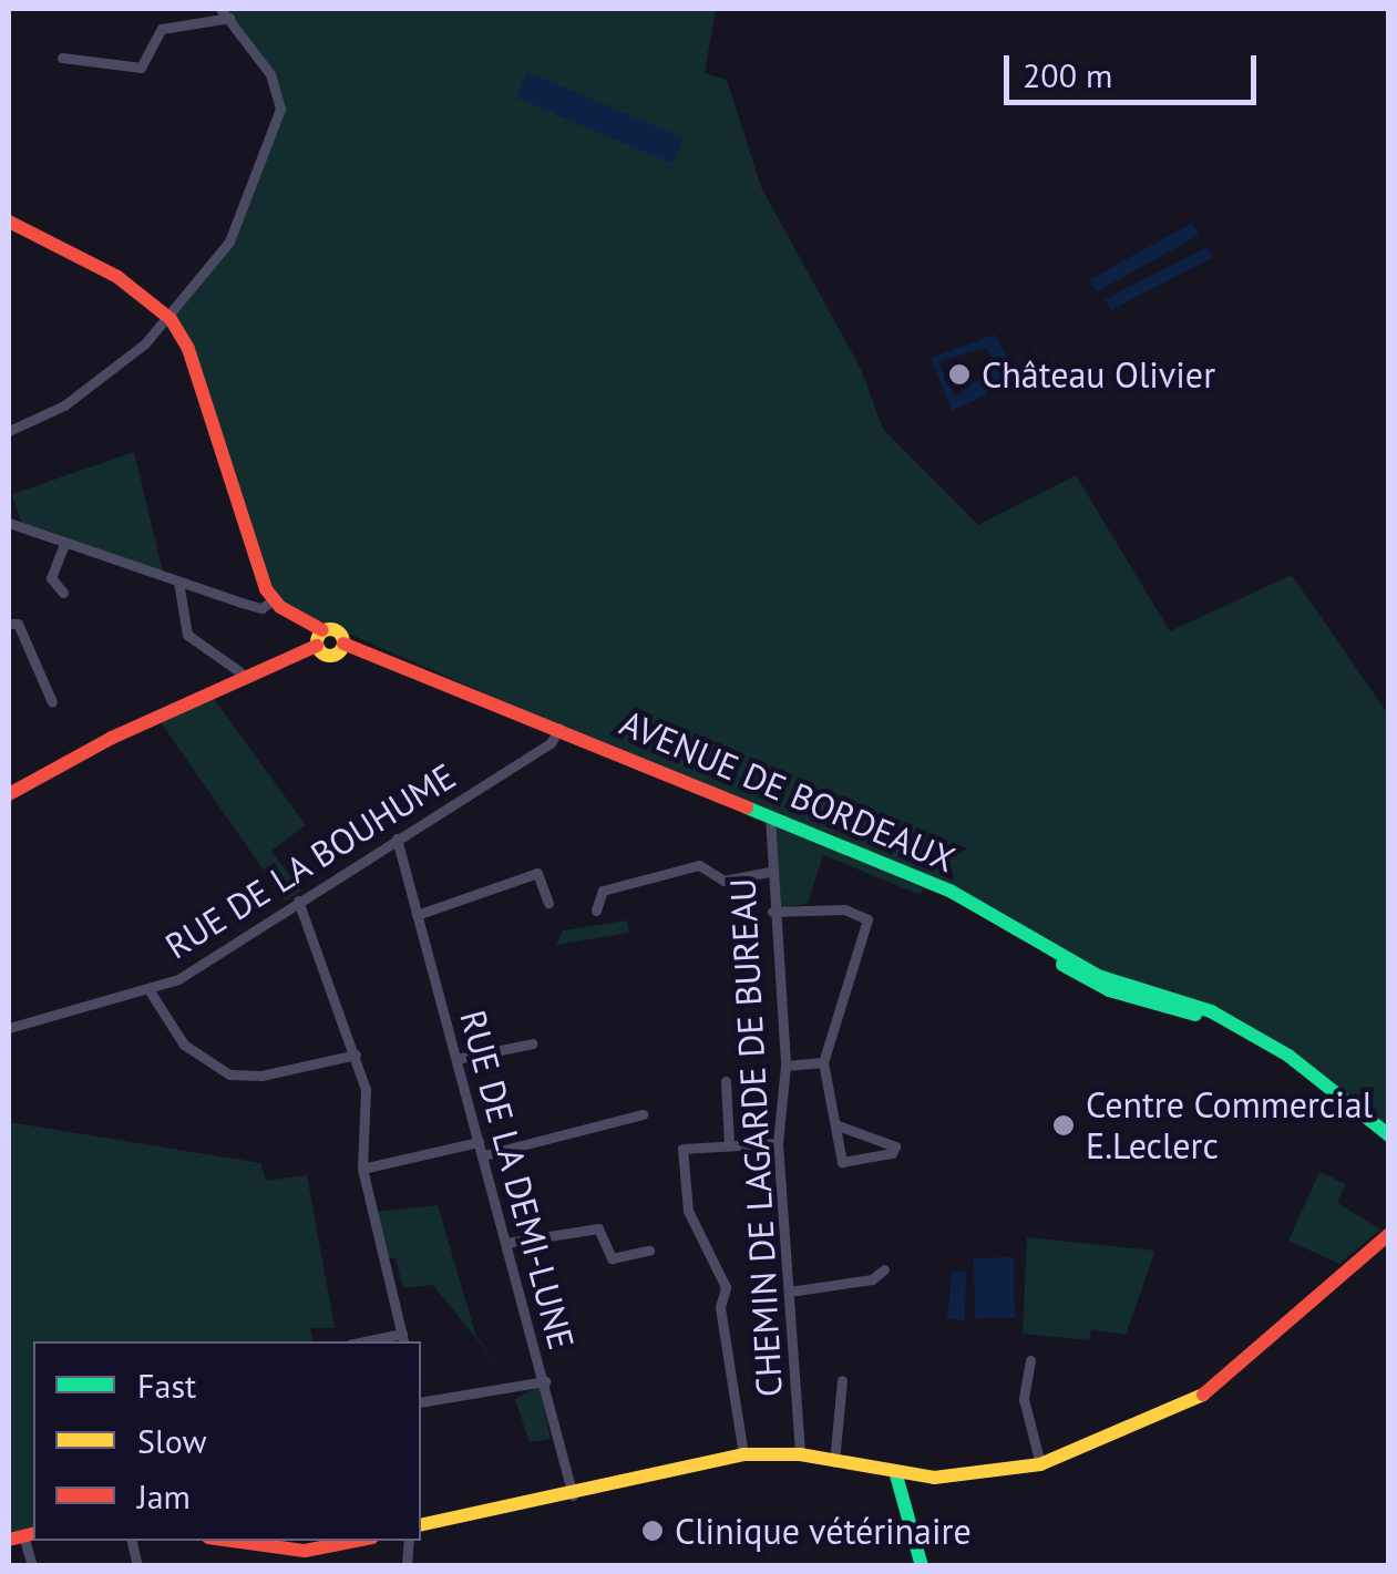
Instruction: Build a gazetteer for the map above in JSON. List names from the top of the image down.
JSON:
{
  "streets": {
    "main road": ["AVENUE DE BORDEAUX"],
    "street": ["RUE DE LA BOUHUME", "CHEMIN DE LAGARDE DE BUREAU", "RUE DE LA DEMI-LUNE"]
  },
  "crossings": [
    ["AVENUE DE BORDEAUX", "RUE DE LA BOUHUME"],
    ["AVENUE DE BORDEAUX", "CHEMIN DE LAGARDE DE BUREAU"],
    ["RUE DE LA BOUHUME", "RUE DE LA DEMI-LUNE"]
  ],
  "places": ["Château Olivier", "Centre Commercial E.Leclerc", "Clinique vétérinaire"],
  "legend": ["Fast", "Slow", "Jam"],
  "scale_bar": "200 m"
}
